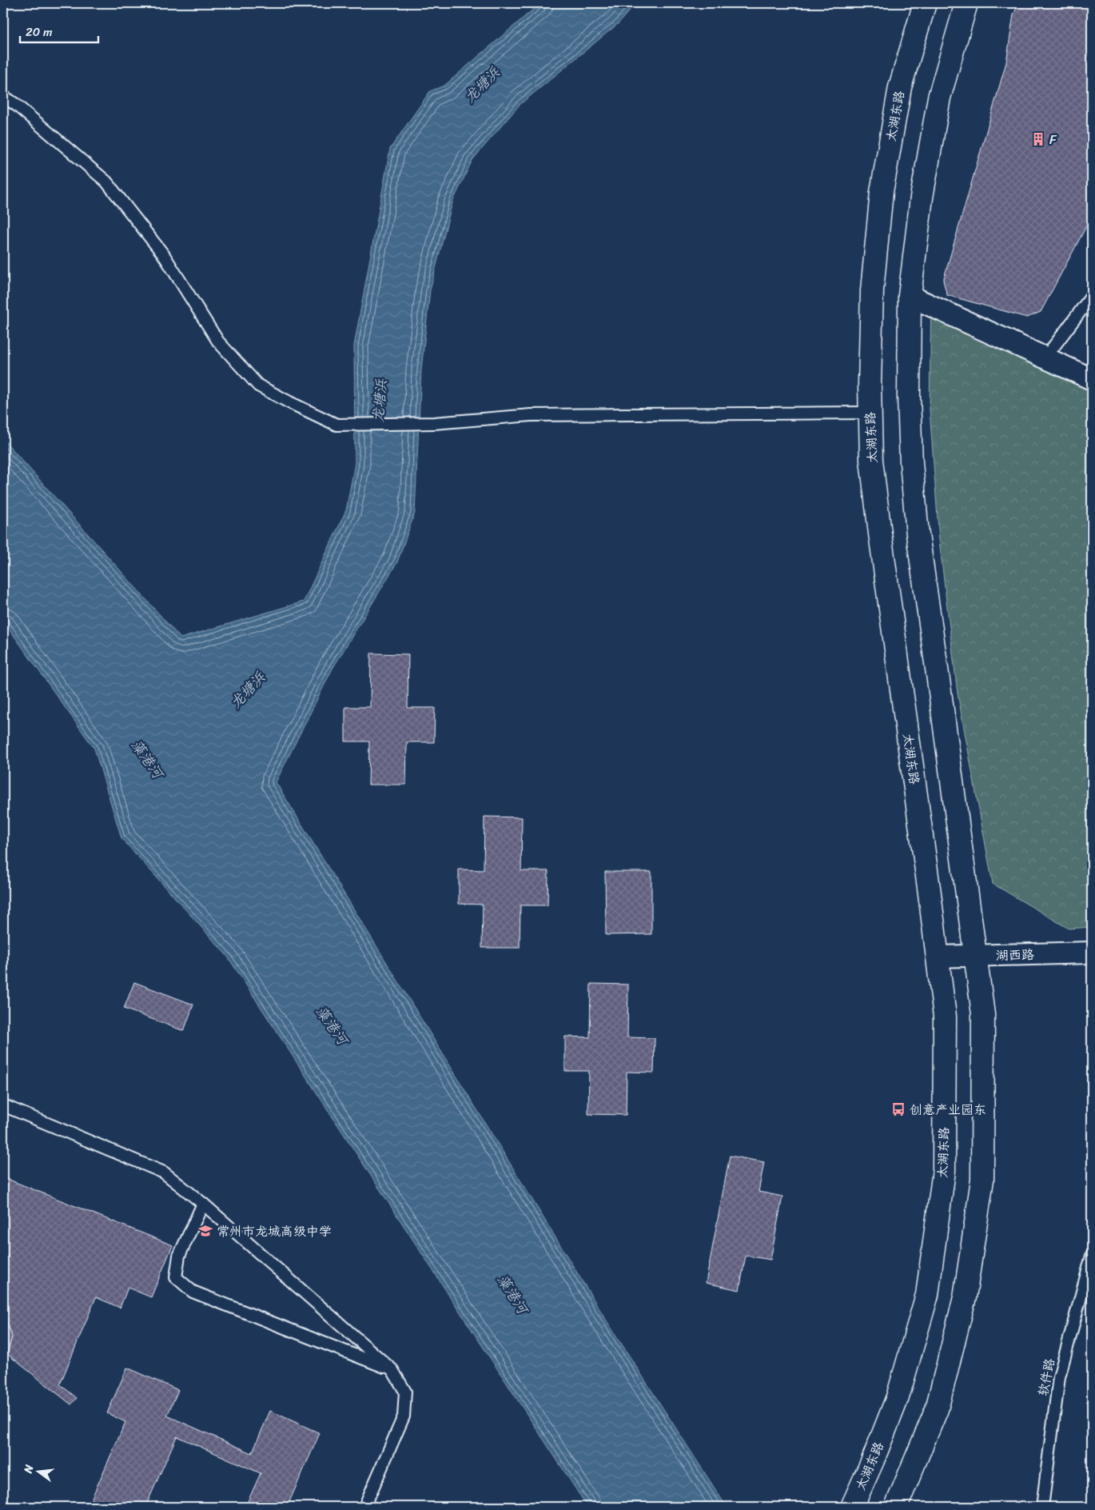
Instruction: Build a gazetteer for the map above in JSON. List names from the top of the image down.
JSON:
{
  "streets": {
    "main road": ["太湖东路"],
    "street": ["湖西路"],
    "lane": ["软件路"]
  },
  "crossings": [
    ["太湖东路", "湖西路"]
  ],
  "water": ["龙塘浜", "藻港河"],
  "places": {
    "building": ["F"],
    "bus stop": ["创意产业园东"],
    "school or university": ["常州市龙城高级中学"]
  },
  "scale_bar": "20 m",
  "north": "left"
}
